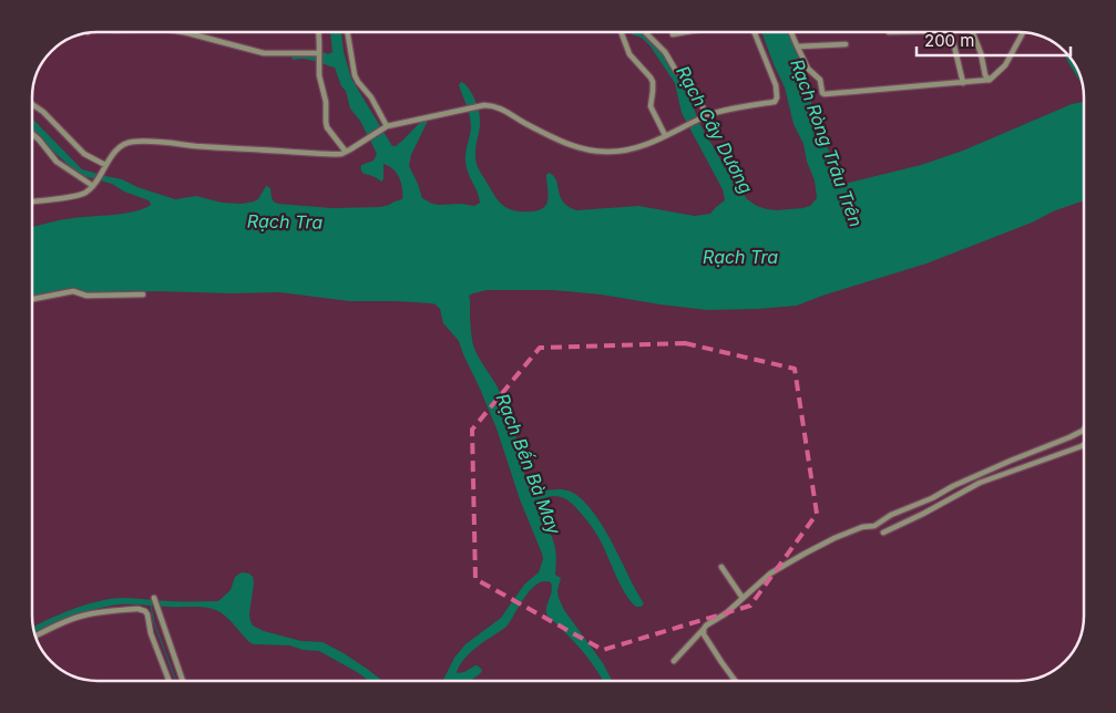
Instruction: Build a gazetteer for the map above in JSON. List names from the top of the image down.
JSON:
{
  "water": [
    "Rạch Cây Dương",
    "Rạch Ròng Trâu Trên",
    "Rạch Tra",
    "Rạch Bến Bà May"
  ],
  "scale_bar": "200 m"
}
